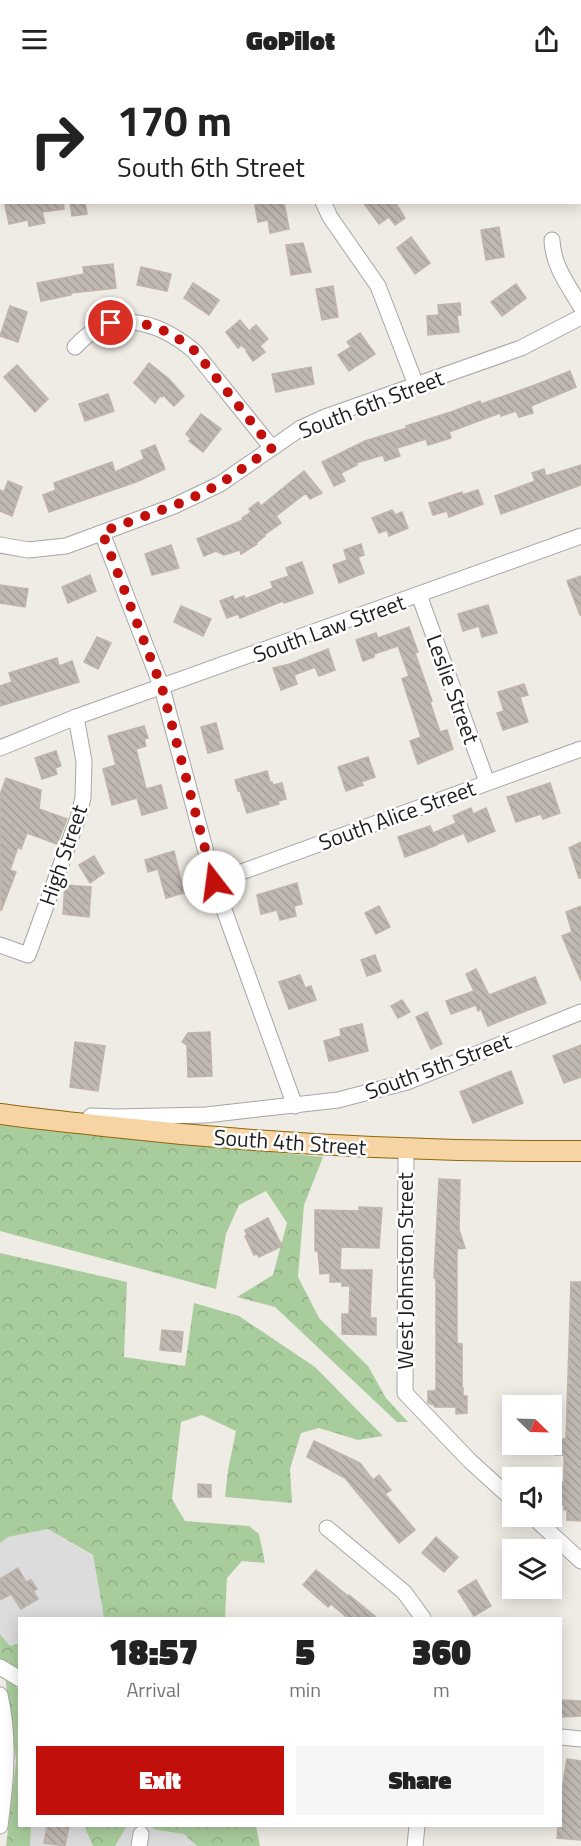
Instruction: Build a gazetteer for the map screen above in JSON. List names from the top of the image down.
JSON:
{
  "streets": {
    "main road": ["South 4th Street"],
    "street": [
      "South 6th Street",
      "South Law Street",
      "Leslie Street",
      "South Alice Street",
      "High Street",
      "South 5th Street",
      "West Johnston Street"
    ]
  },
  "crossings": [
    ["South Law Street", "Leslie Street"],
    ["South Law Street", "High Street"],
    ["Leslie Street", "South Alice Street"],
    ["South 5th Street", "South 4th Street"],
    ["South 4th Street", "West Johnston Street"]
  ],
  "north": "bottom right",
  "page": {
    "header": "GoPilot",
    "turn": ["170 m", "South 6th Street"],
    "eta": [
      "18:57",
      "Arrival",
      "5",
      "min",
      "360",
      "m"
    ],
    "buttons": ["Exit", "Share"]
  }
}
